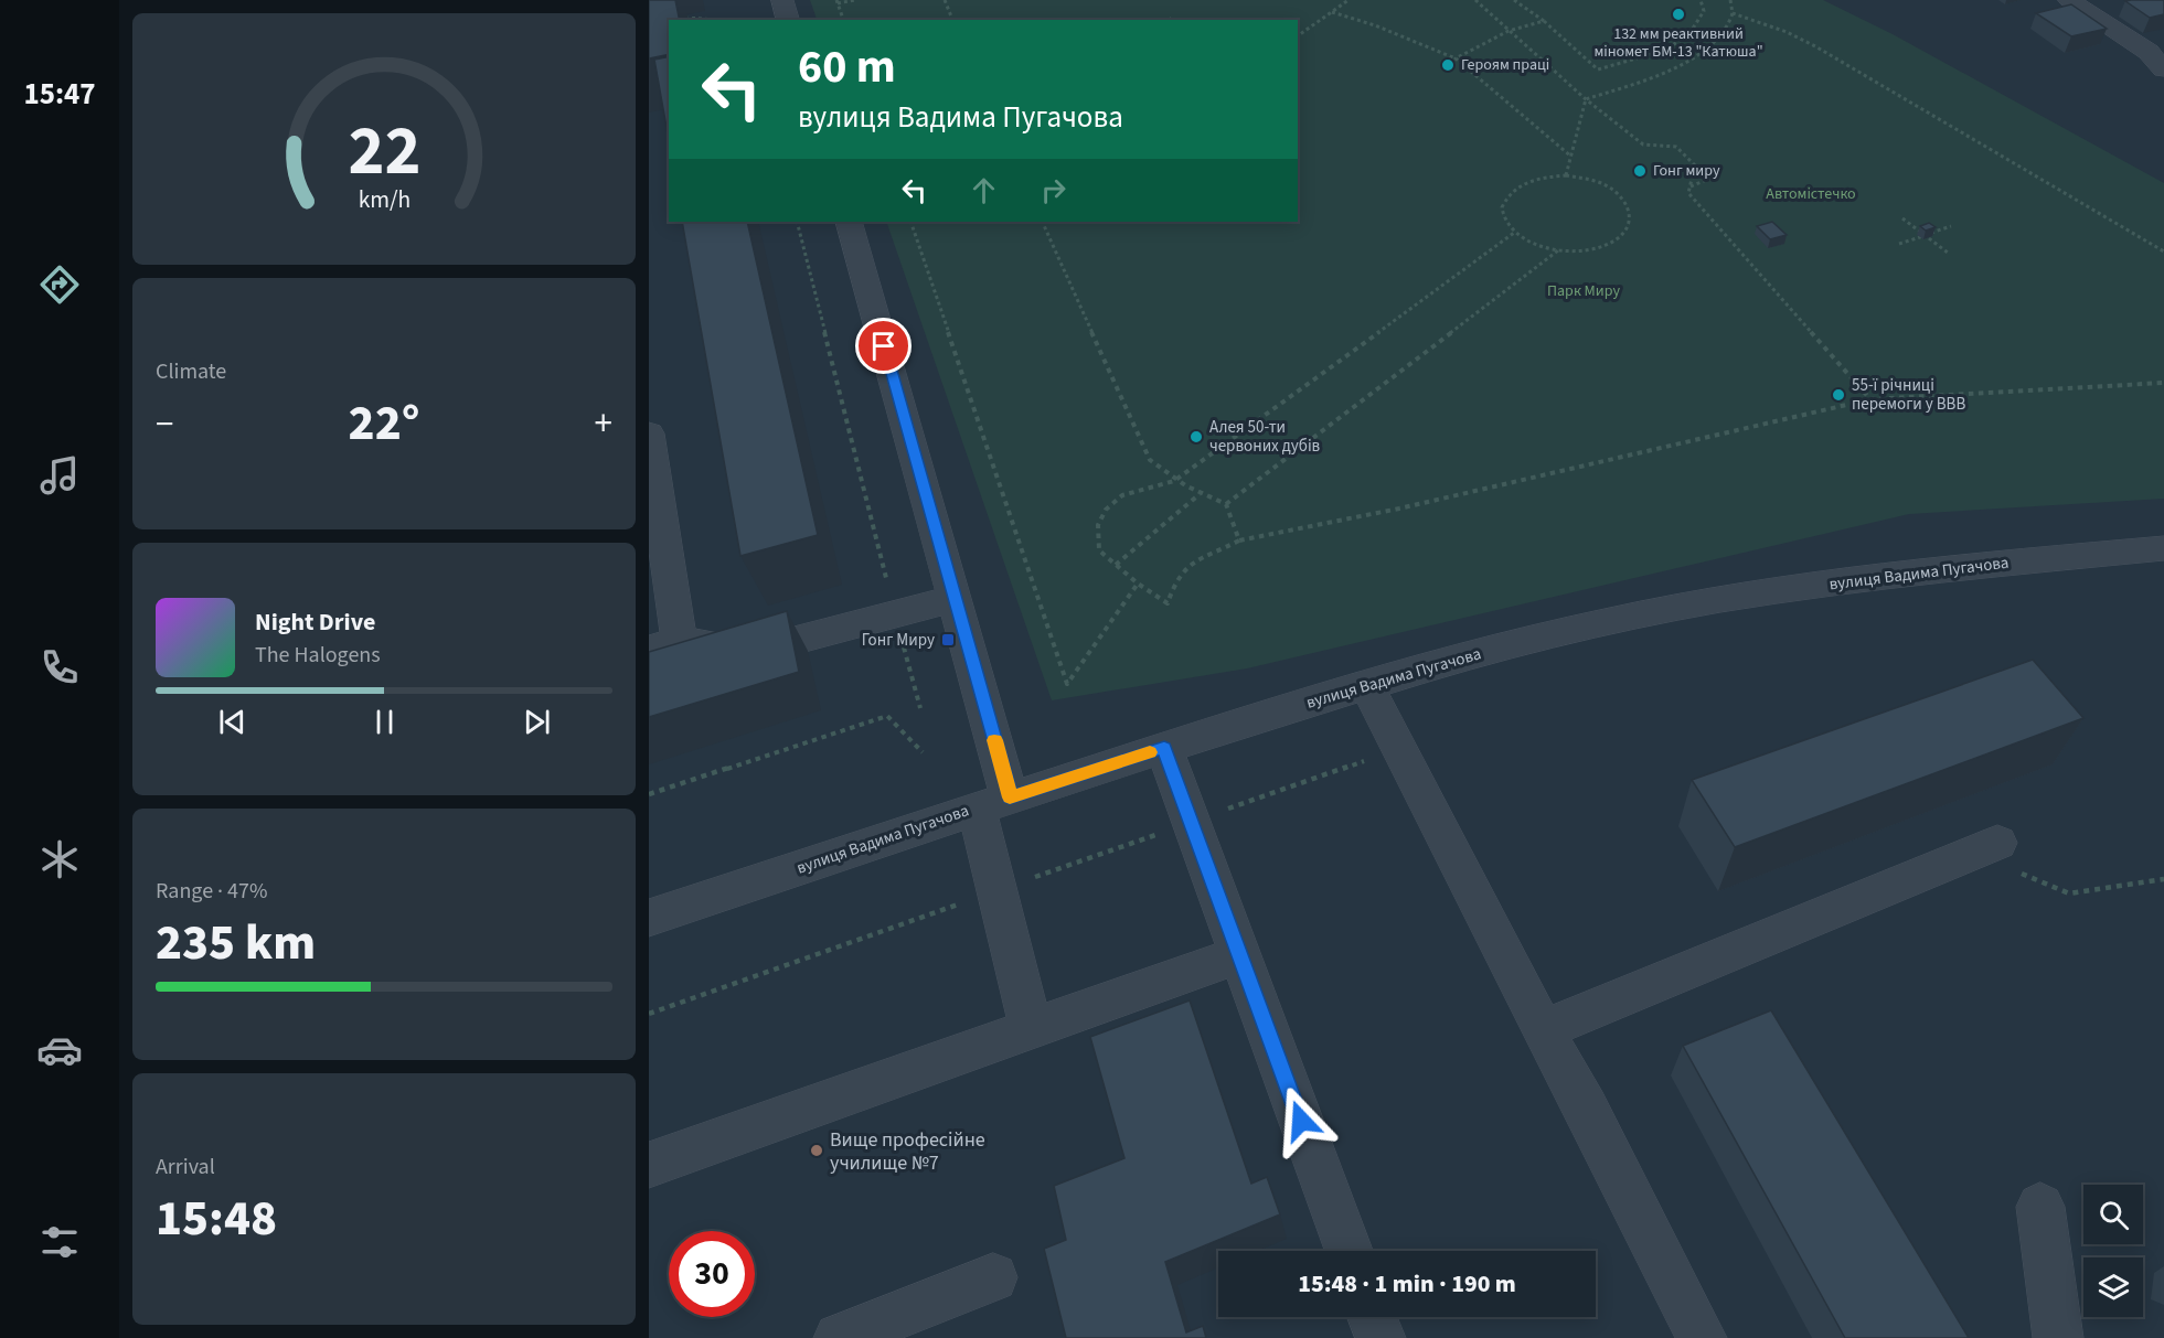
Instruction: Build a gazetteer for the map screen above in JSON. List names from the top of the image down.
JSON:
{
  "streets": {
    "street": ["вулиця Вадима Пугачова"]
  },
  "parks": ["Автомістечко", "Парк Миру"],
  "places": {
    "other": [
      "132 мм реактивний міномет БМ-13 \"Катюша\"",
      "Героям працi",
      "Гонг миру",
      "55-ї річниці перемоги у ВВВ",
      "Алея 50-ти червоних дубів",
      "Вище професійне училище №7"
    ],
    "transit": ["Гонг Миру"]
  },
  "page": {
    "tabs": "15:47",
    "turn": ["60 m", "вулиця Вадима Пугачова"],
    "tile": [
      "Climate",
      ["Range · 47%", "235 km"],
      ["Arrival", "15:48"]
    ],
    "heat": ["−", "22°", "+"],
    "song": ["Night Drive", "The Halogens"],
    "limit": "30",
    "trip": "15:48 · 1 min · 190 m",
    "gauge": ["22", "km/h"]
  }
}
